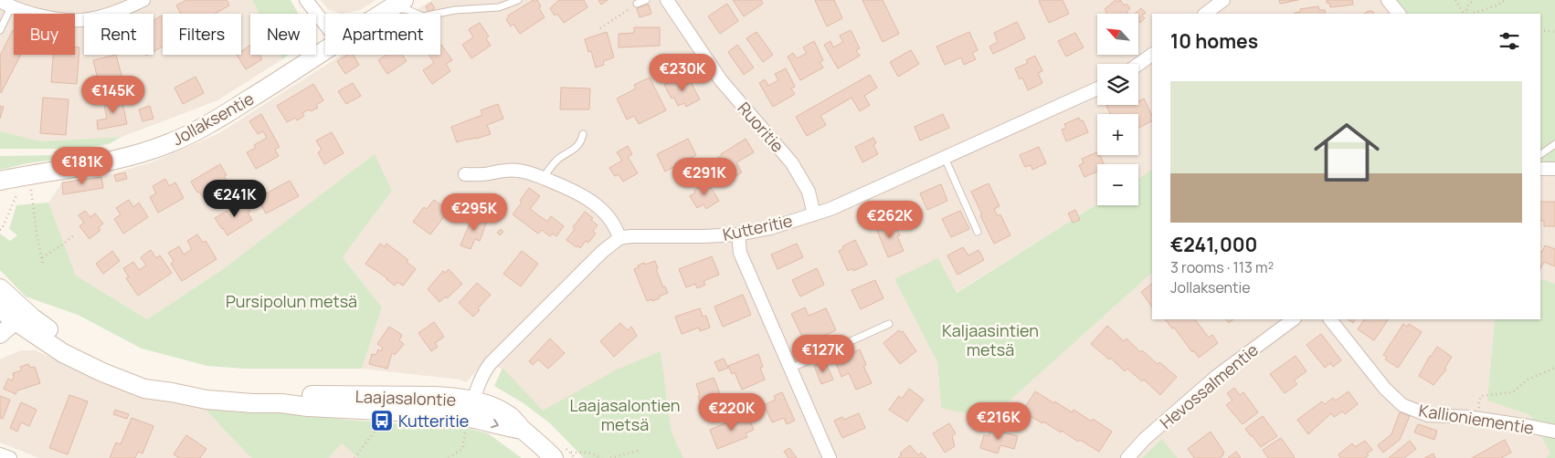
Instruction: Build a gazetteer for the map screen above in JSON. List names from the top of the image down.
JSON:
{
  "streets": {
    "main road": ["Jollaksentie", "Laajasalontie"],
    "street": [
      "Ruoritie",
      "Kutteritie",
      "Hevossalmentie",
      "Kallioniementie"
    ]
  },
  "crossings": [
    ["Ruoritie", "Kutteritie"]
  ],
  "parks": ["Pursipolun metsä", "Kaljaasintien metsä", "Laajasalontien metsä"],
  "places": {
    "bus stop": ["Kutteritie"]
  },
  "north": "top left",
  "page": {
    "map_buttons": ["+", "−"],
    "chip": [
      "Buy",
      "Rent",
      "Filters",
      "New",
      "Apartment"
    ],
    "heading": "10 homes",
    "price": [
      "€230K",
      "€145K",
      "€181K",
      "€291K",
      "€241K",
      "€295K",
      "€262K",
      "€127K",
      "€220K",
      "€216K"
    ],
    "list": [
      {
        "name": "€241,000",
        "note": "3 rooms · 113 m² · Jollaksentie"
      }
    ]
  }
}
